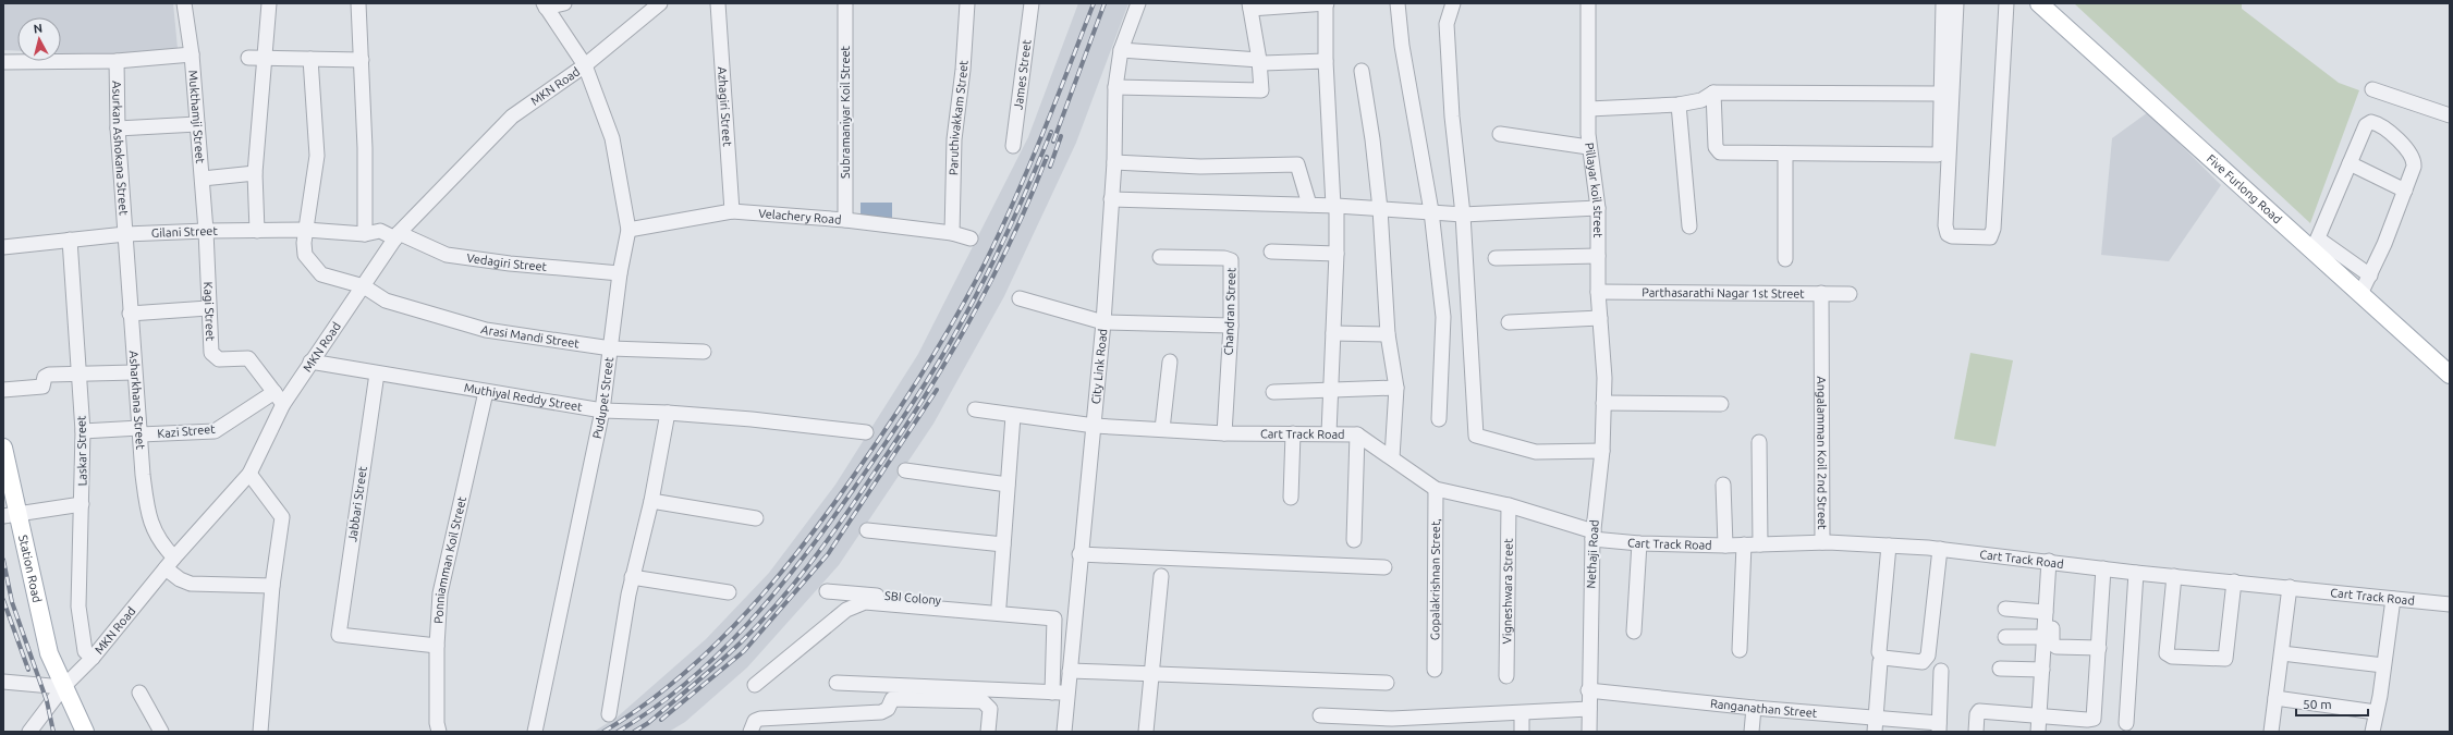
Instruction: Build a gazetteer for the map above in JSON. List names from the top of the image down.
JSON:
{
  "streets": {
    "main road": ["Five Furlong Road", "Station Road"],
    "street": [
      "James Street",
      "MKN Road",
      "Azhagiri Street",
      "Subramaniyar Koil Street",
      "Mukthamji Street",
      "Paruthivakkam Street",
      "Asurkan Ashokana Street",
      "Pillayar koil street",
      "Velachery Road",
      "Gilani Street",
      "Vedagiri Street",
      "Parthasarathi Nagar 1st Street",
      "Kagi Street",
      "Chandran Street",
      "Arasi Mandi Street",
      "City Link Road",
      "Muthiyal Reddy Street",
      "Pudupet Street",
      "Asharkhana Street",
      "Kazi Street",
      "Cart Track Road",
      "Laskar Street",
      "Angalamman Koil 2nd Street",
      "Jabbari Street",
      "Nethaji Road",
      "Ponniamman Koil Street",
      "Gopalakrishnan Street,",
      "Vigneshwara Street",
      "SBI Colony",
      "Ranganathan Street"
    ]
  },
  "crossings": [
    ["MKN Road", "Vedagiri Street"],
    ["MKN Road", "Kagi Street"],
    ["MKN Road", "Arasi Mandi Street"],
    ["MKN Road", "Muthiyal Reddy Street"],
    ["MKN Road", "Pudupet Street"],
    ["MKN Road", "Asharkhana Street"],
    ["MKN Road", "Kazi Street"],
    ["MKN Road", "Laskar Street"],
    ["MKN Road", "Station Road"],
    ["Azhagiri Street", "Velachery Road"],
    ["Subramaniyar Koil Street", "Velachery Road"],
    ["Mukthamji Street", "Gilani Street"],
    ["Mukthamji Street", "Kagi Street"],
    ["Paruthivakkam Street", "Velachery Road"],
    ["Asurkan Ashokana Street", "Gilani Street"],
    ["Asurkan Ashokana Street", "Asharkhana Street"],
    ["Pillayar koil street", "Parthasarathi Nagar 1st Street"],
    ["Pillayar koil street", "Nethaji Road"],
    ["Velachery Road", "Pudupet Street"],
    ["Gilani Street", "Vedagiri Street"],
    ["Gilani Street", "Kagi Street"],
    ["Gilani Street", "Arasi Mandi Street"],
    ["Gilani Street", "Asharkhana Street"],
    ["Gilani Street", "Laskar Street"],
    ["Vedagiri Street", "Pudupet Street"],
    ["Parthasarathi Nagar 1st Street", "Angalamman Koil 2nd Street"],
    ["Kagi Street", "Kazi Street"],
    ["Chandran Street", "Cart Track Road"],
    ["Arasi Mandi Street", "Pudupet Street"],
    ["City Link Road", "Cart Track Road"],
    ["City Link Road", "SBI Colony"],
    ["Muthiyal Reddy Street", "Pudupet Street"],
    ["Muthiyal Reddy Street", "Jabbari Street"],
    ["Muthiyal Reddy Street", "Ponniamman Koil Street"],
    ["Asharkhana Street", "Kazi Street"],
    ["Kazi Street", "Laskar Street"],
    ["Cart Track Road", "Angalamman Koil 2nd Street"],
    ["Cart Track Road", "Nethaji Road"],
    ["Cart Track Road", "Gopalakrishnan Street,"],
    ["Cart Track Road", "Vigneshwara Street"],
    ["Jabbari Street", "Ponniamman Koil Street"],
    ["Nethaji Road", "Ranganathan Street"]
  ],
  "scale_bar": "50 m",
  "north": "top"
}
